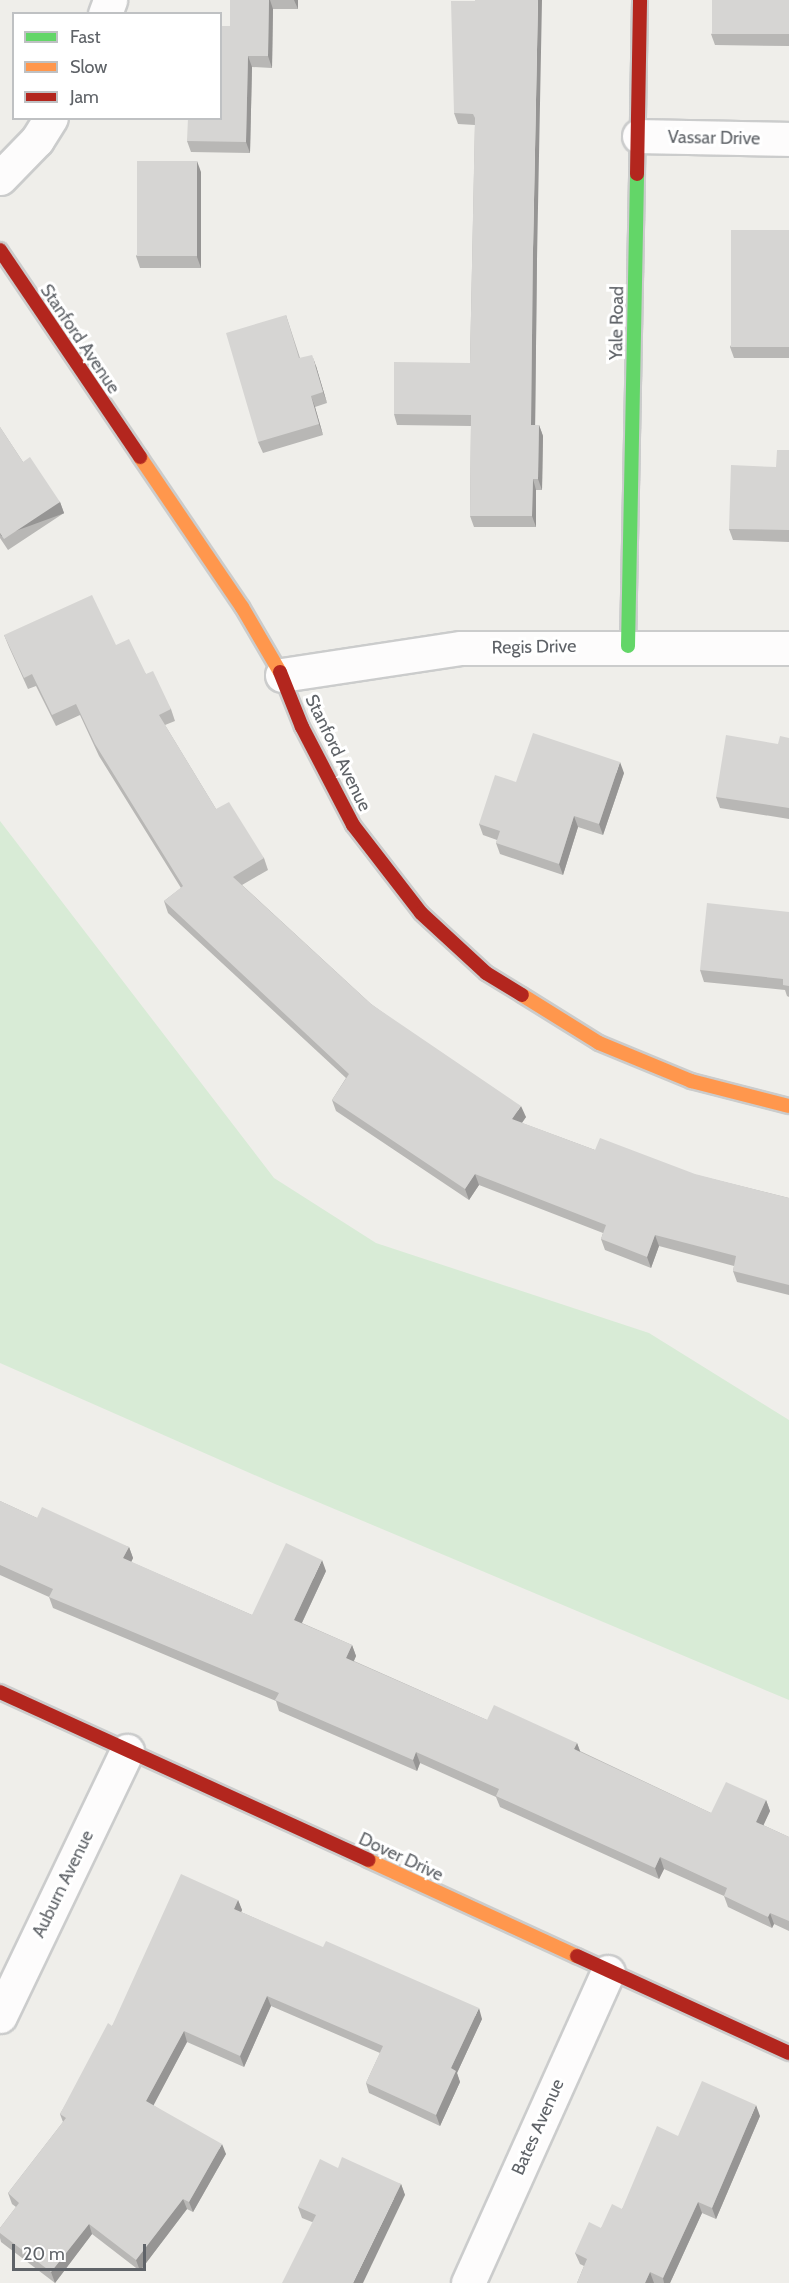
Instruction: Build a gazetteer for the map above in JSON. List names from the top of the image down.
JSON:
{
  "streets": {
    "street": [
      "Vassar Drive",
      "Yale Road",
      "Stanford Avenue",
      "Regis Drive",
      "Dover Drive",
      "Auburn Avenue",
      "Bates Avenue"
    ]
  },
  "crossings": [
    ["Vassar Drive", "Yale Road"],
    ["Yale Road", "Regis Drive"],
    ["Stanford Avenue", "Regis Drive"],
    ["Dover Drive", "Auburn Avenue"],
    ["Dover Drive", "Bates Avenue"]
  ],
  "legend": ["Fast", "Slow", "Jam"],
  "scale_bar": "20 m"
}
